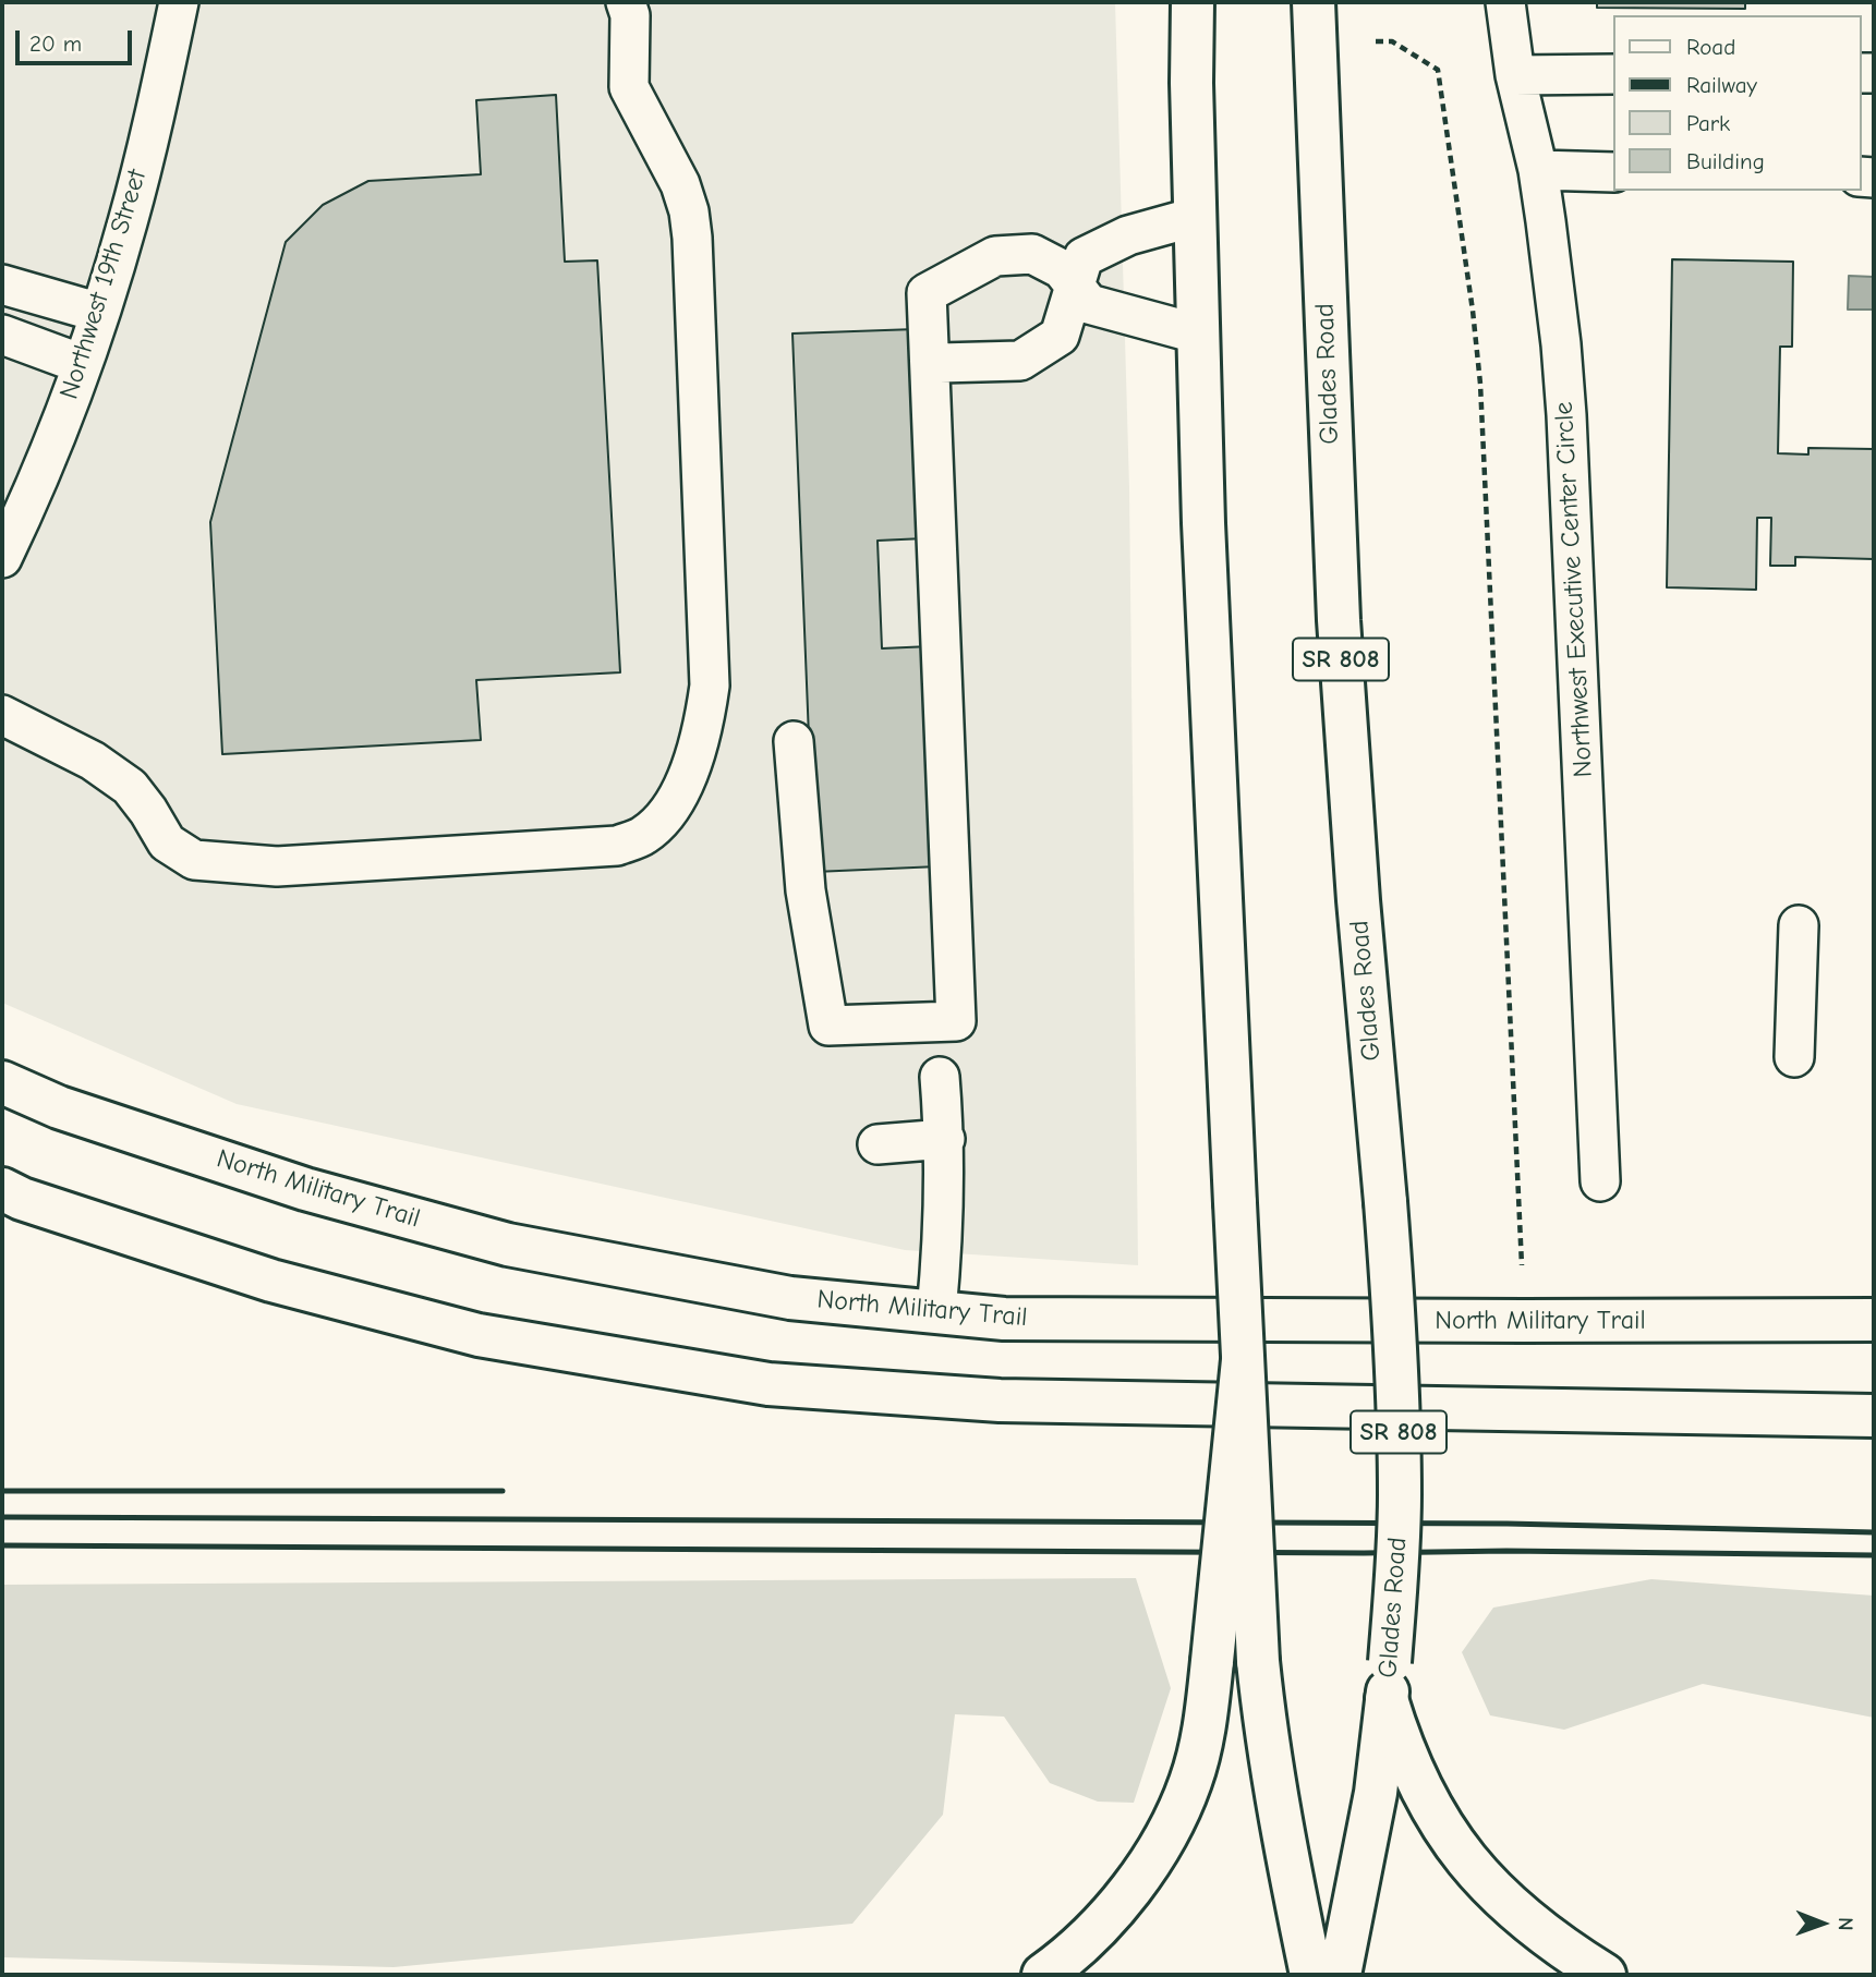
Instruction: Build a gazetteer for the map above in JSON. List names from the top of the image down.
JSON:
{
  "streets": {
    "main road": ["Glades Road", "SR 808", "North Military Trail"],
    "street": ["Northwest 19th Street", "Northwest Executive Center Circle"]
  },
  "legend": [
    "Road",
    "Railway",
    "Park",
    "Building"
  ],
  "scale_bar": "20 m",
  "north": "right"
}
